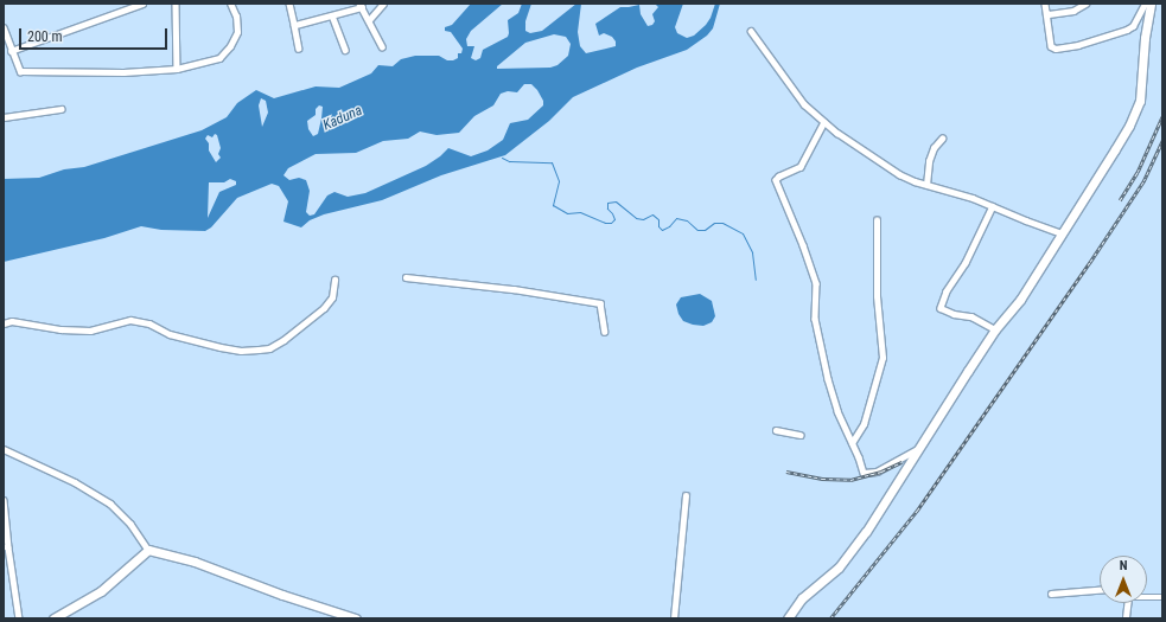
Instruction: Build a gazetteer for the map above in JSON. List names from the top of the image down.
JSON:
{
  "water": ["Kaduna"],
  "scale_bar": "200 m",
  "north": "top"
}
